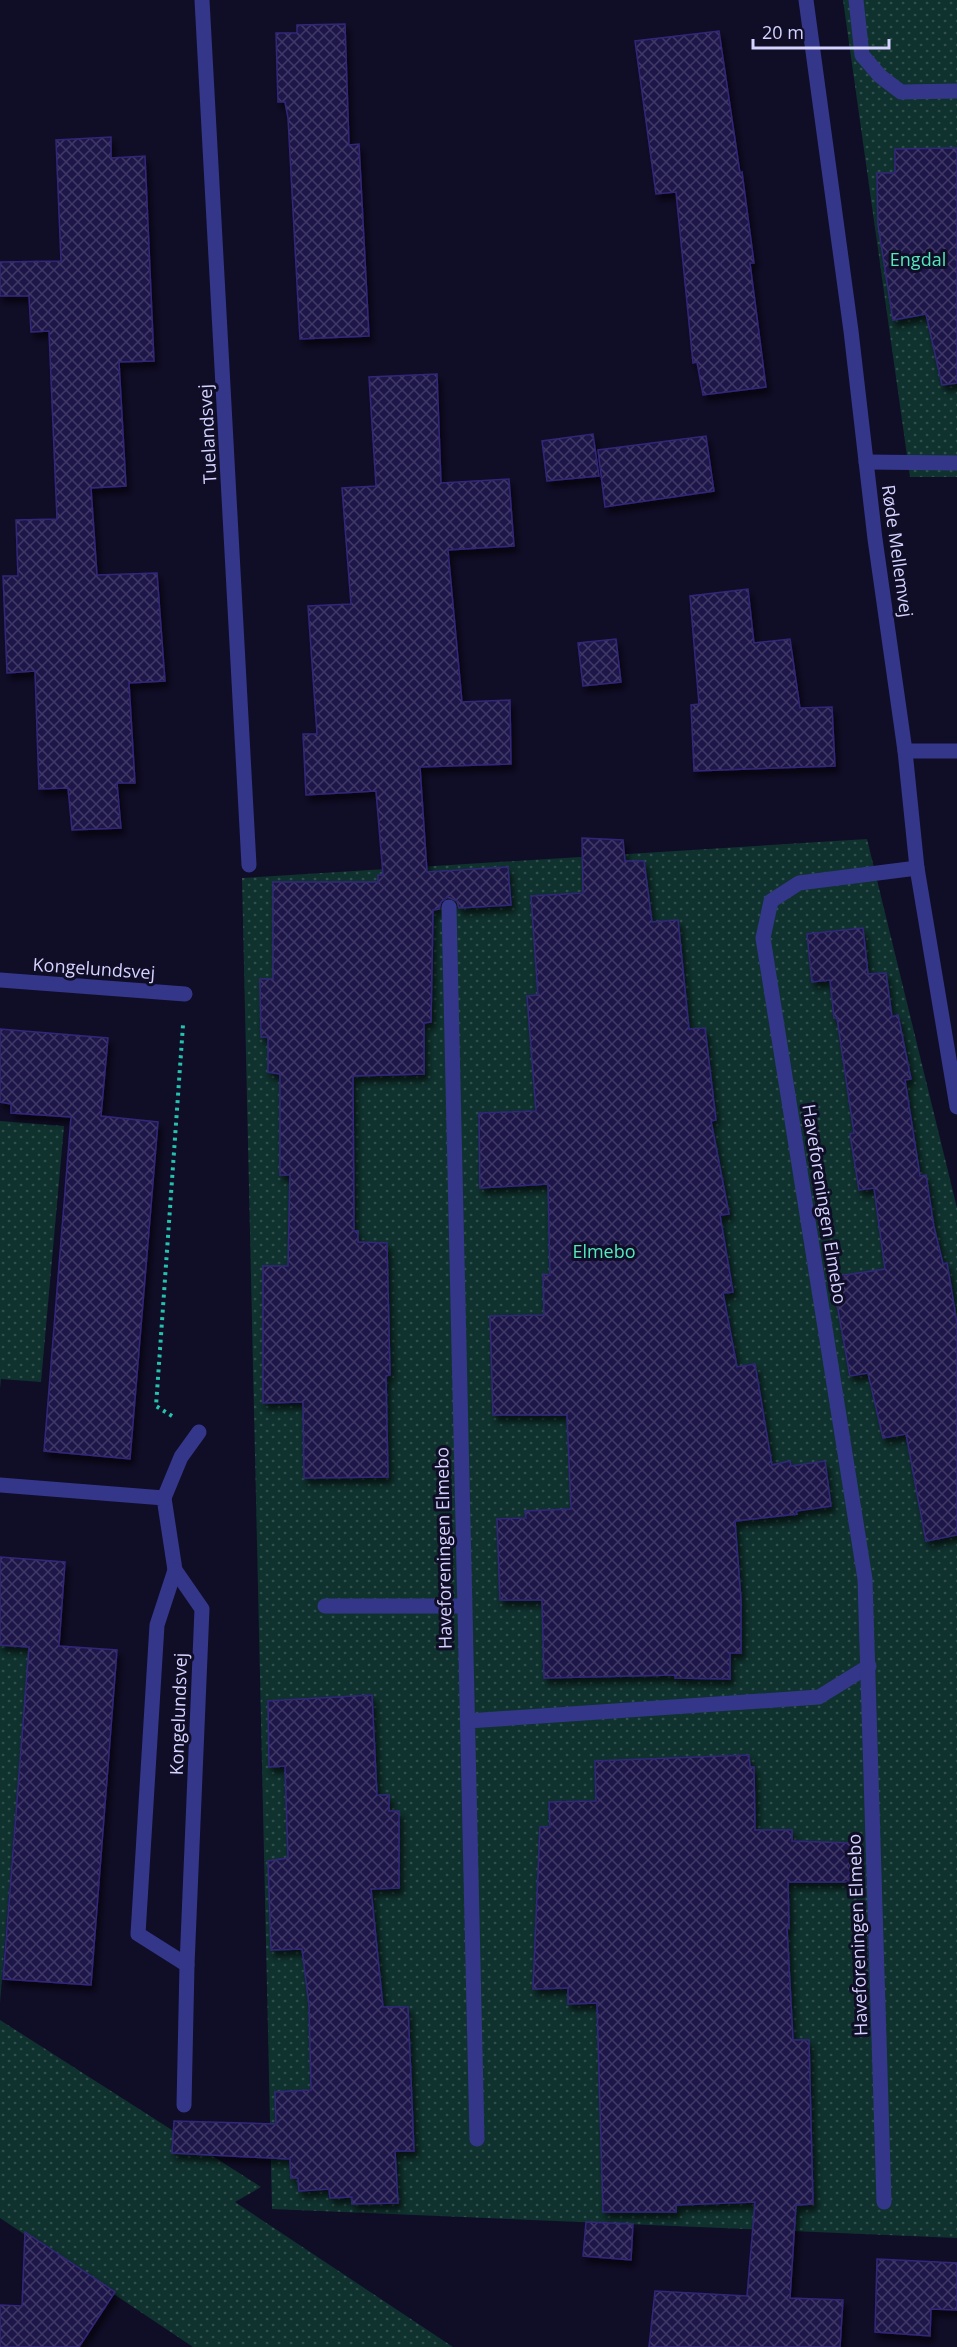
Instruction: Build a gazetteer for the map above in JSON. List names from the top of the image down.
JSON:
{
  "streets": {
    "street": [
      "Tuelandsvej",
      "Røde Mellemvej",
      "Kongelundsvej",
      "Haveforeningen Elmebo"
    ]
  },
  "crossings": [
    ["Røde Mellemvej", "Haveforeningen Elmebo"]
  ],
  "parks": ["Engdal", "Elmebo"],
  "scale_bar": "20 m"
}
